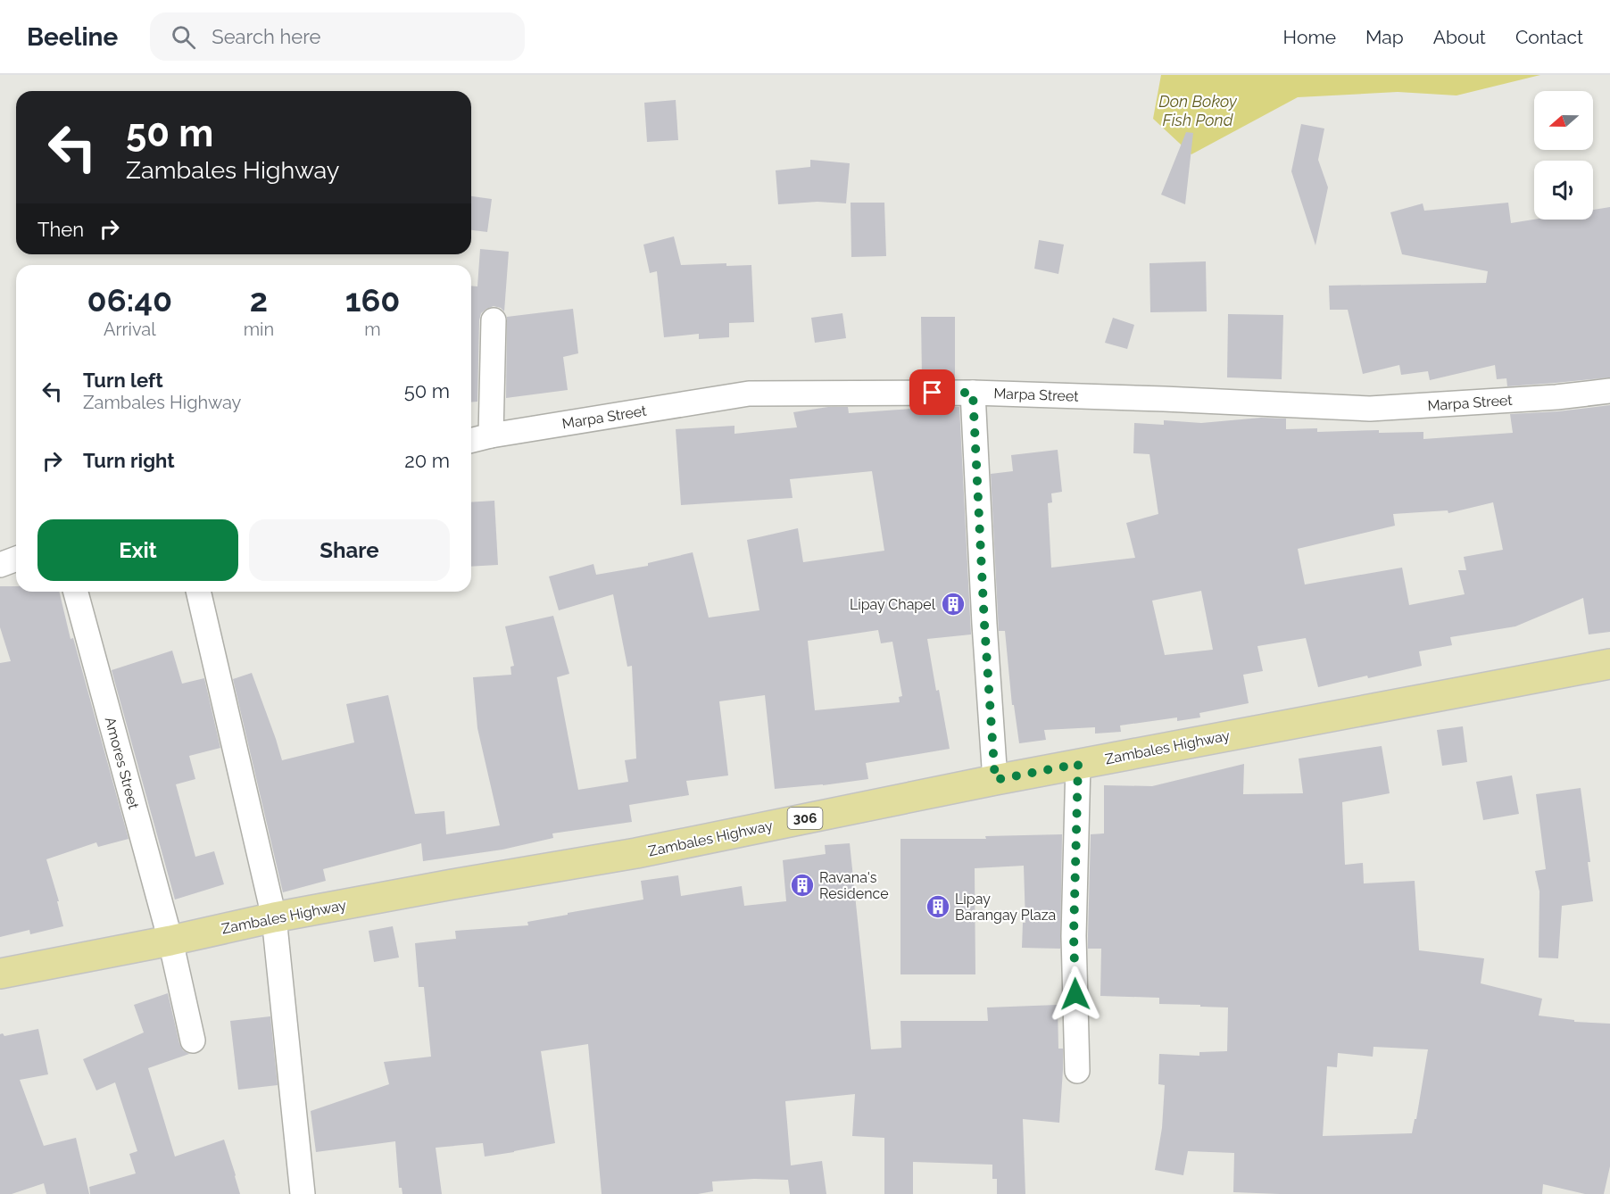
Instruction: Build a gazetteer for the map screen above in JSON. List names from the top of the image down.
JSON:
{
  "streets": {
    "main road": ["Zambales Highway", "306"],
    "street": ["Marpa Street", "Amores Street"]
  },
  "crossings": [
    ["Zambales Highway", "Amores Street"]
  ],
  "water": ["Don Bokoy Fish Pond"],
  "places": {
    "building": ["Lipay Chapel", "Ravana's Residence", "Lipay Barangay Plaza"]
  },
  "north": "left",
  "page": {
    "header": "Beeline",
    "search": "Search here",
    "nav": [
      "Home",
      "Map",
      "About",
      "Contact"
    ],
    "turn": ["50 m", "Zambales Highway"],
    "then": "Then",
    "eta": [
      "06:40",
      "Arrival",
      "2",
      "min",
      "160",
      "m"
    ],
    "list": [
      {
        "name": "Turn left",
        "note": "Zambales Highway",
        "value": "50 m"
      },
      {
        "name": "Turn right",
        "value": "20 m"
      }
    ],
    "buttons": ["Exit", "Share"]
  }
}
